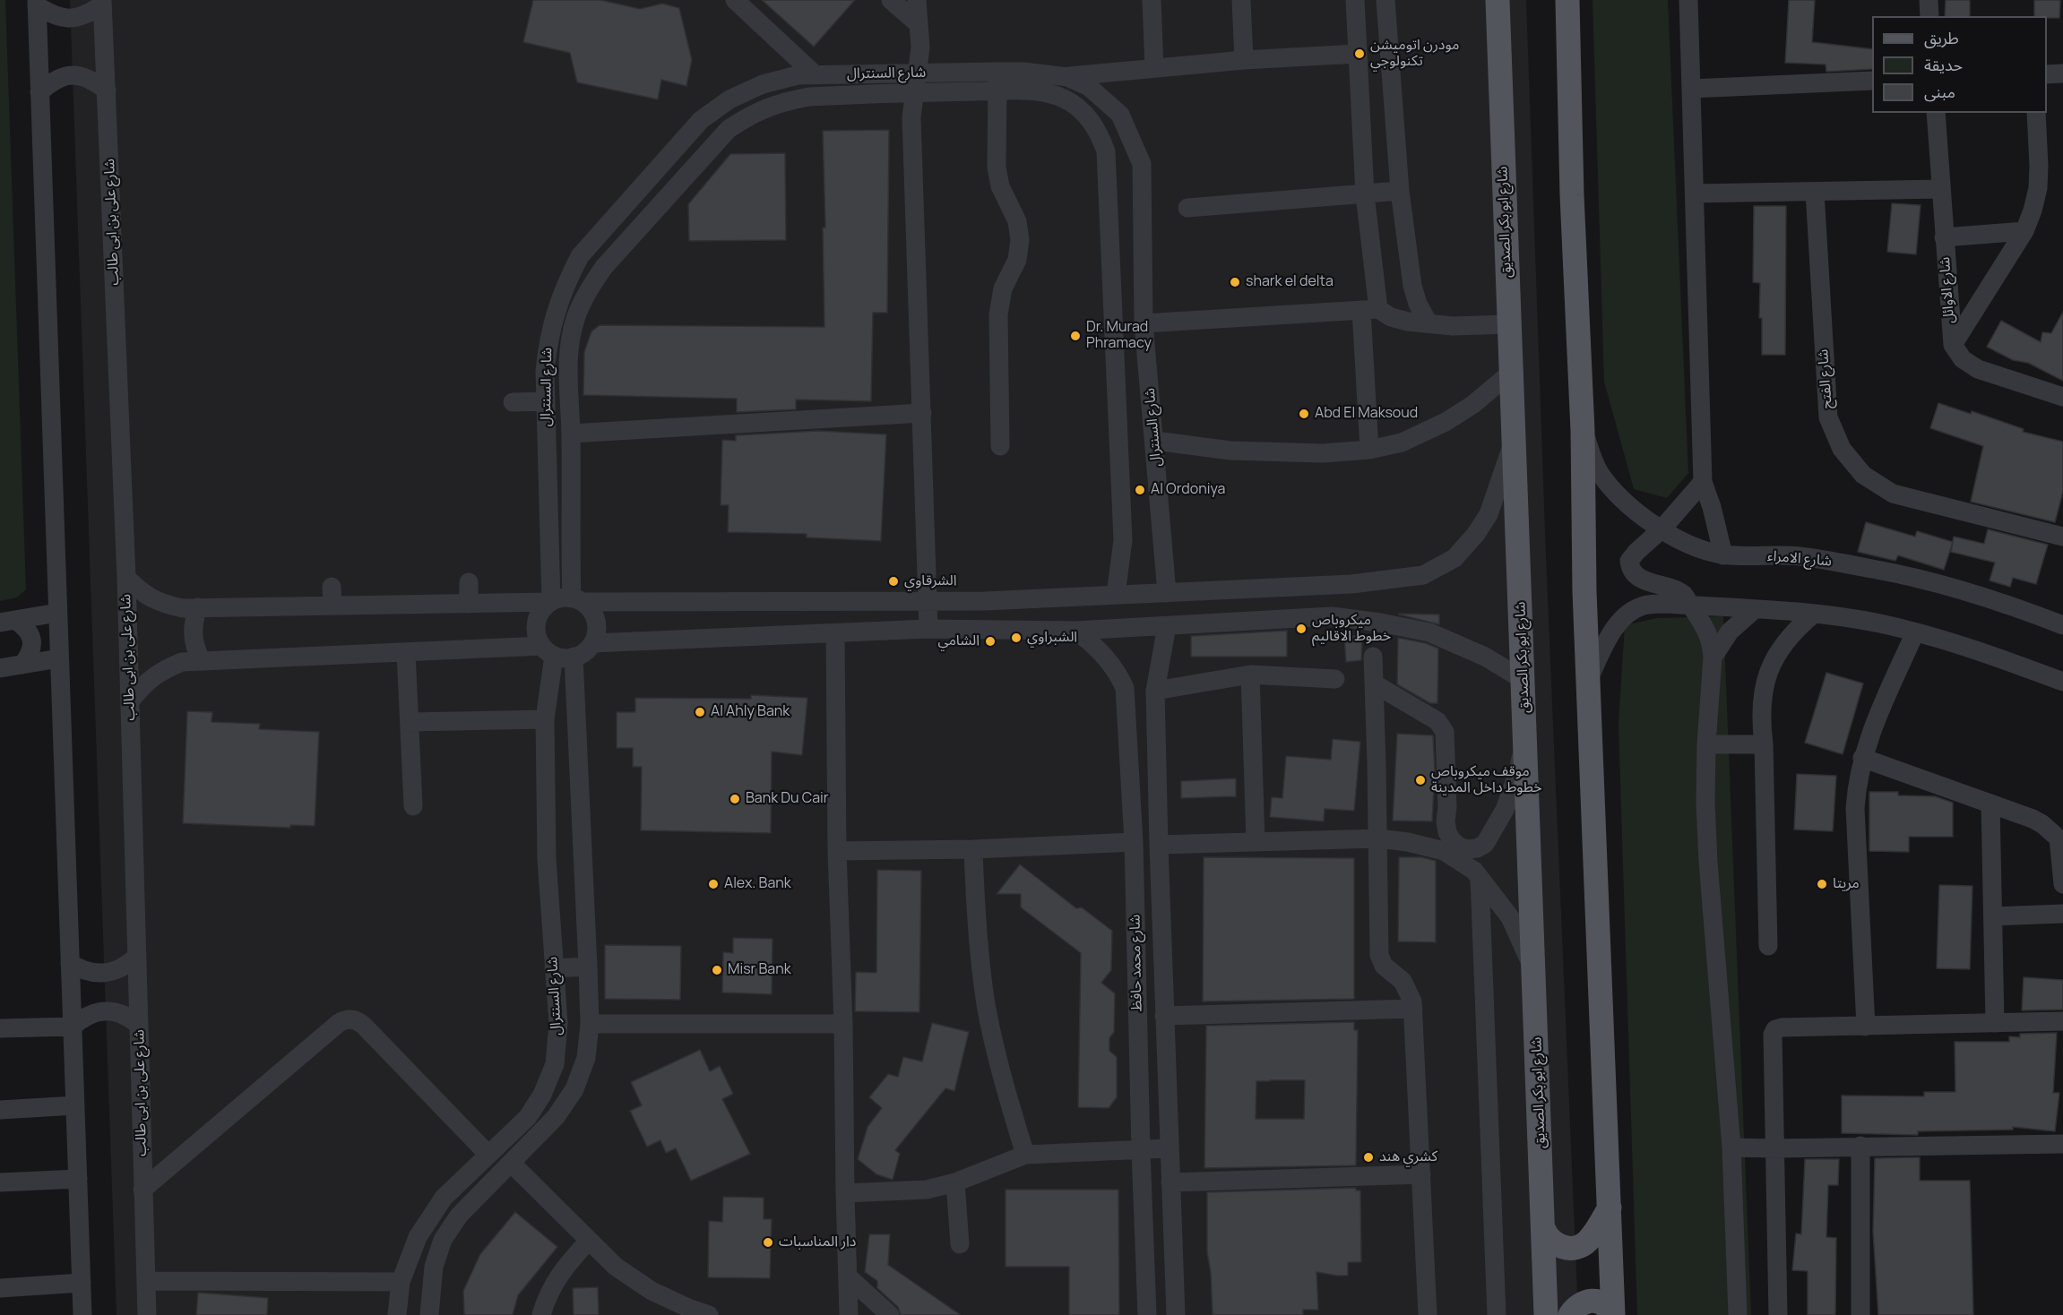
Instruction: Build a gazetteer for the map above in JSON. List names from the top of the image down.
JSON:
{
  "streets": {
    "main road": ["شارع ابو بكر الصديق"],
    "street": [
      "شارع السنترال",
      "شارع على بن ابى طالب",
      "شارع الاوائل",
      "شارع الفتح",
      "شارع الامراء",
      "شارع محمد حافظ"
    ]
  },
  "places": [
    "مودرن اتوميشن تكنولوجي",
    "shark el delta",
    "Dr. Murad Phramacy",
    "Abd El Maksoud",
    "Al Ordoniya",
    "الشرقاوي",
    "ميكروباص خطوط الاقاليم",
    "الشبراوي",
    "الشامي",
    "Al Ahly Bank",
    "موقف ميكروباص خطوط داخل المدينة",
    "Bank Du Cair",
    "Alex. Bank",
    "مريتا",
    "Misr Bank",
    "كشري هند",
    "دار المناسبات"
  ],
  "legend": ["طريق", "حديقة", "مبنى"]
}
